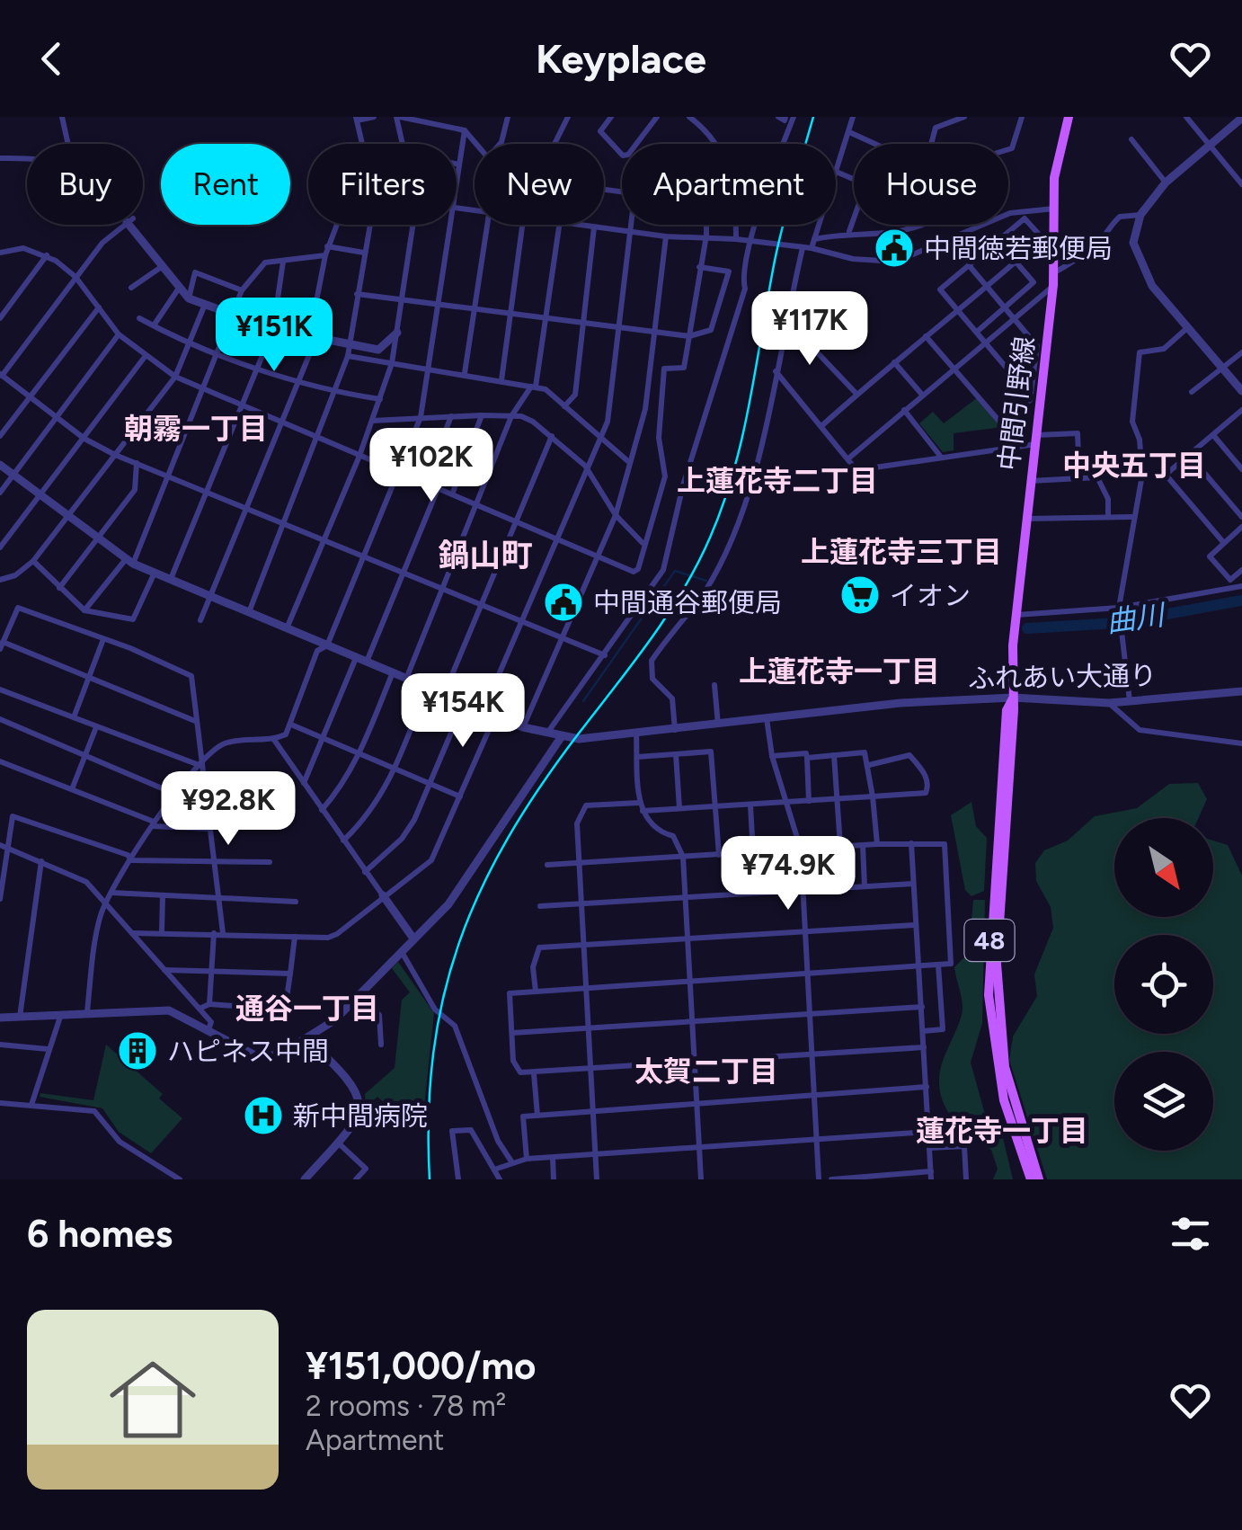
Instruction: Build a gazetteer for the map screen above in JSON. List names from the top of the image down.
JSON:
{
  "streets": {
    "main road": ["中間引野線", "48"],
    "street": ["ふれあい大通り"]
  },
  "crossings": [
    ["中間引野線", "ふれあい大通り"]
  ],
  "districts": [
    "朝霧一丁目",
    "中央五丁目",
    "上蓮花寺二丁目",
    "上蓮花寺三丁目",
    "鍋山町",
    "上蓮花寺一丁目",
    "通谷一丁目",
    "太賀二丁目",
    "蓮花寺一丁目"
  ],
  "water": ["曲川"],
  "places": {
    "public building": ["中間徳若郵便局", "中間通谷郵便局"],
    "supermarket": ["イオン"],
    "building": ["ハピネス中間"],
    "hospital": ["新中間病院"]
  },
  "north": "bottom right",
  "page": {
    "header": "Keyplace",
    "chip": [
      "Buy",
      "Rent",
      "Filters",
      "New",
      "Apartment",
      "House"
    ],
    "price": [
      "¥117K",
      "¥151K",
      "¥102K",
      "¥154K",
      "¥92.8K",
      "¥74.9K"
    ],
    "heading": "6 homes",
    "list": [
      {
        "name": "¥151,000/mo",
        "note": "2 rooms · 78 m² · Apartment"
      }
    ]
  }
}
